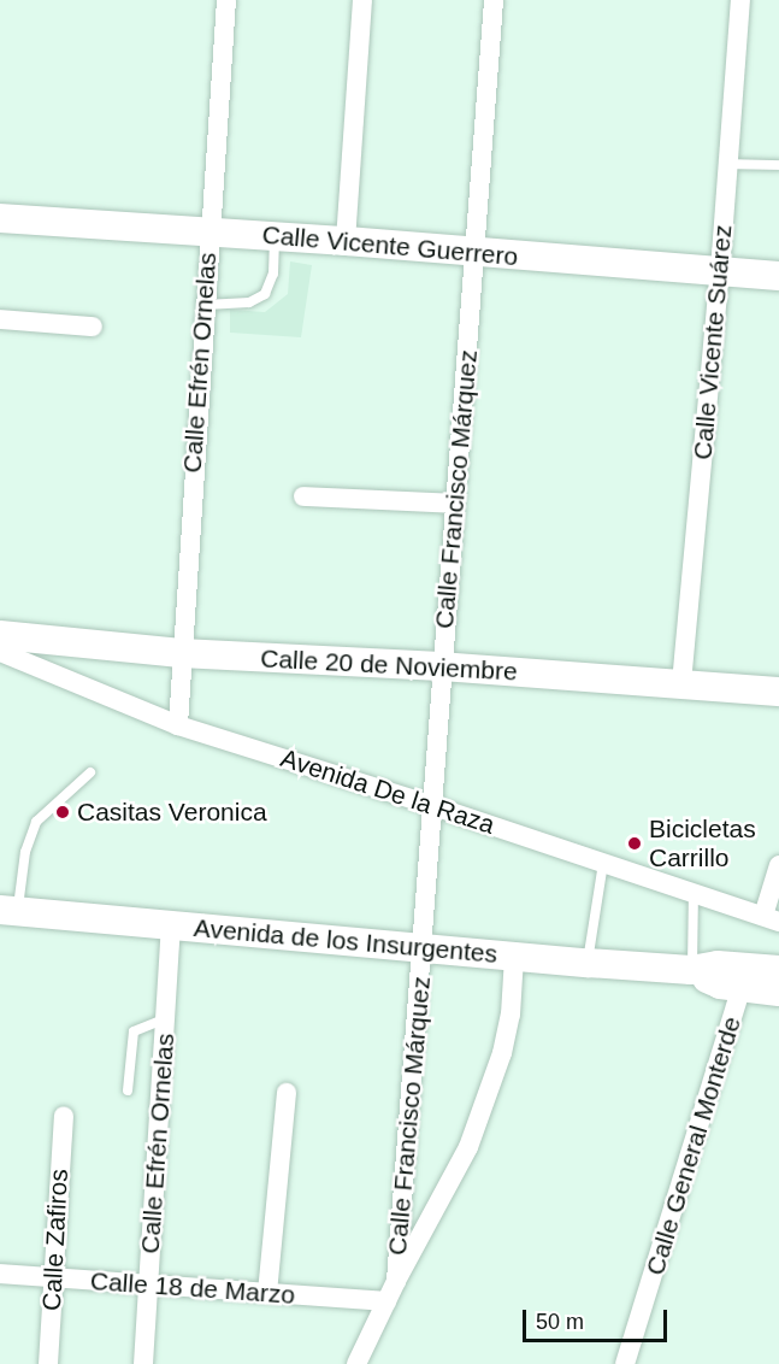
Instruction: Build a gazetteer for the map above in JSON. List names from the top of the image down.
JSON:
{
  "streets": {
    "main road": ["Calle Vicente Guerrero", "Calle 20 de Noviembre", "Avenida de los Insurgentes"],
    "street": [
      "Calle Vicente Suárez",
      "Calle Efrén Ornelas",
      "Calle Francisco Márquez",
      "Avenida De la Raza",
      "Calle General Monterde",
      "Calle Zafiros",
      "Calle 18 de Marzo"
    ]
  },
  "crossings": [
    ["Calle Vicente Guerrero", "Calle Vicente Suárez"],
    ["Calle Vicente Guerrero", "Calle Efrén Ornelas"],
    ["Calle Vicente Guerrero", "Calle Francisco Márquez"],
    ["Calle Vicente Suárez", "Calle 20 de Noviembre"],
    ["Calle Efrén Ornelas", "Calle 20 de Noviembre"],
    ["Calle Efrén Ornelas", "Avenida De la Raza"],
    ["Calle Efrén Ornelas", "Avenida de los Insurgentes"],
    ["Calle Efrén Ornelas", "Calle 18 de Marzo"],
    ["Calle Francisco Márquez", "Calle 20 de Noviembre"],
    ["Calle Francisco Márquez", "Avenida De la Raza"],
    ["Calle Francisco Márquez", "Avenida de los Insurgentes"],
    ["Avenida de los Insurgentes", "Calle General Monterde"],
    ["Calle Zafiros", "Calle 18 de Marzo"]
  ],
  "places": ["Casitas Veronica", "Bicicletas Carrillo"],
  "scale_bar": "50 m"
}
